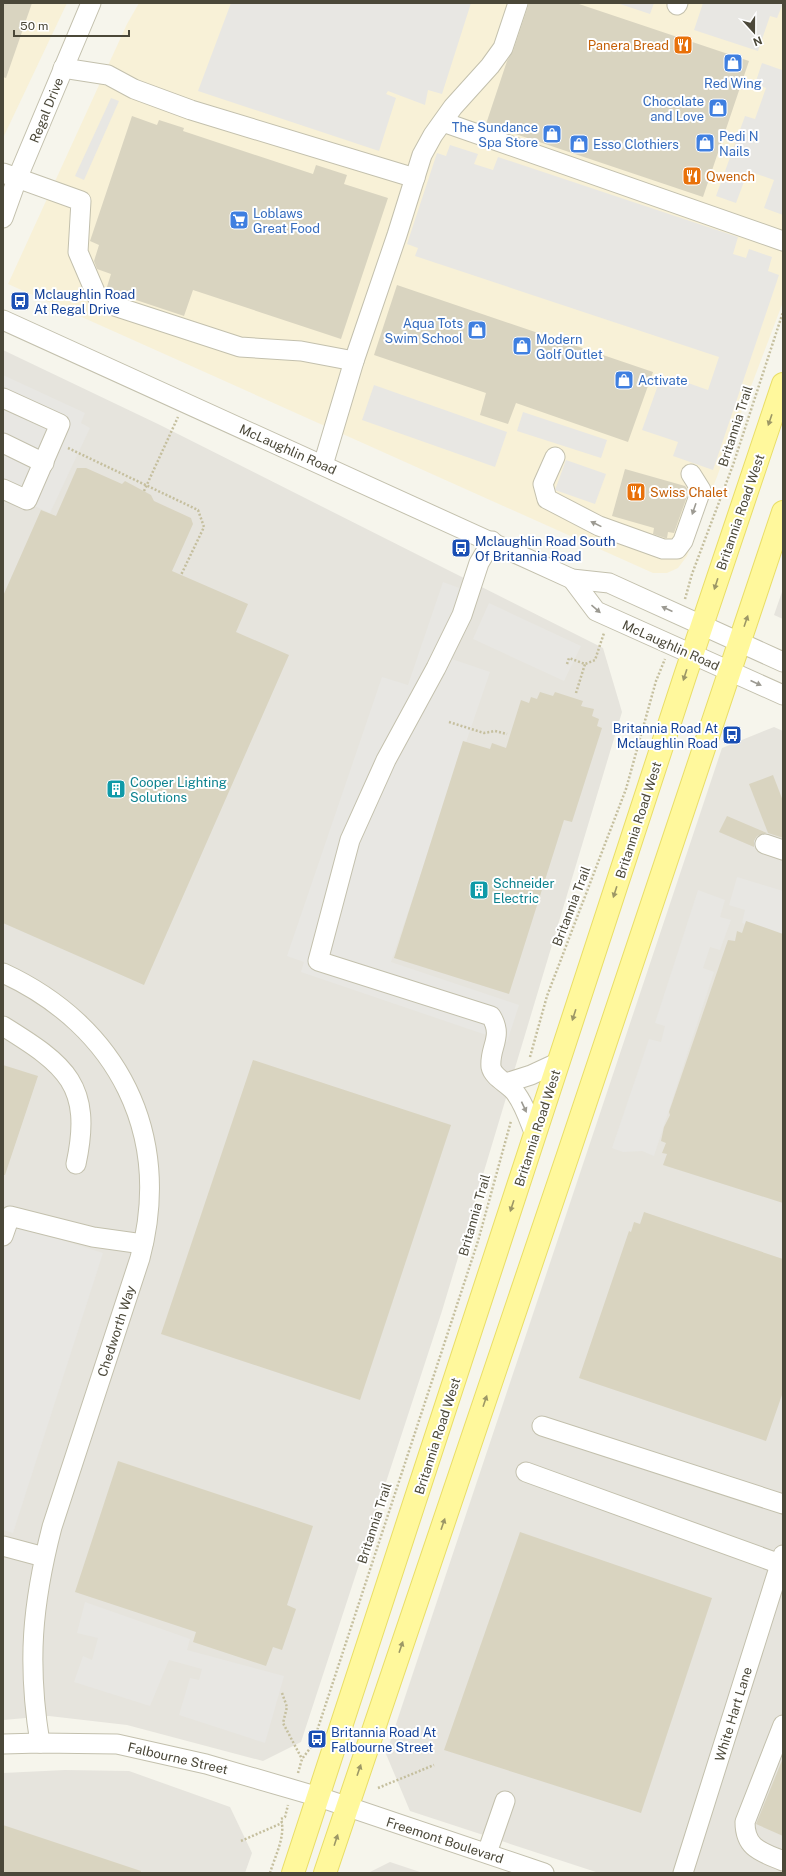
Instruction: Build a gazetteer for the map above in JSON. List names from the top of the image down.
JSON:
{
  "streets": {
    "main road": ["Britannia Road West"],
    "street": [
      "Regal Drive",
      "McLaughlin Road",
      "Chedworth Way",
      "White Hart Lane",
      "Falbourne Street",
      "Freemont Boulevard"
    ],
    "path": ["Britannia Trail"]
  },
  "crossings": [
    ["McLaughlin Road", "Britannia Road West"],
    ["Britannia Road West", "Falbourne Street"],
    ["Chedworth Way", "Falbourne Street"],
    ["Falbourne Street", "Freemont Boulevard"]
  ],
  "places": {
    "restaurant": ["Panera Bread", "Qwench", "Swiss Chalet"],
    "shop": [
      "Red Wing",
      "Chocolate and Love",
      "The Sundance Spa Store",
      "Pedi N Nails",
      "Esso Clothiers",
      "Aqua Tots Swim School",
      "Modern Golf Outlet",
      "Activate"
    ],
    "supermarket": ["Loblaws Great Food"],
    "bus stop": [
      "Mclaughlin Road At Regal Drive",
      "Mclaughlin Road South Of Britannia Road",
      "Britannia Road At Mclaughlin Road",
      "Britannia Road At Falbourne Street"
    ],
    "building": ["Cooper Lighting Solutions", "Schneider Electric"]
  },
  "scale_bar": "50 m",
  "north": "bottom"
}
